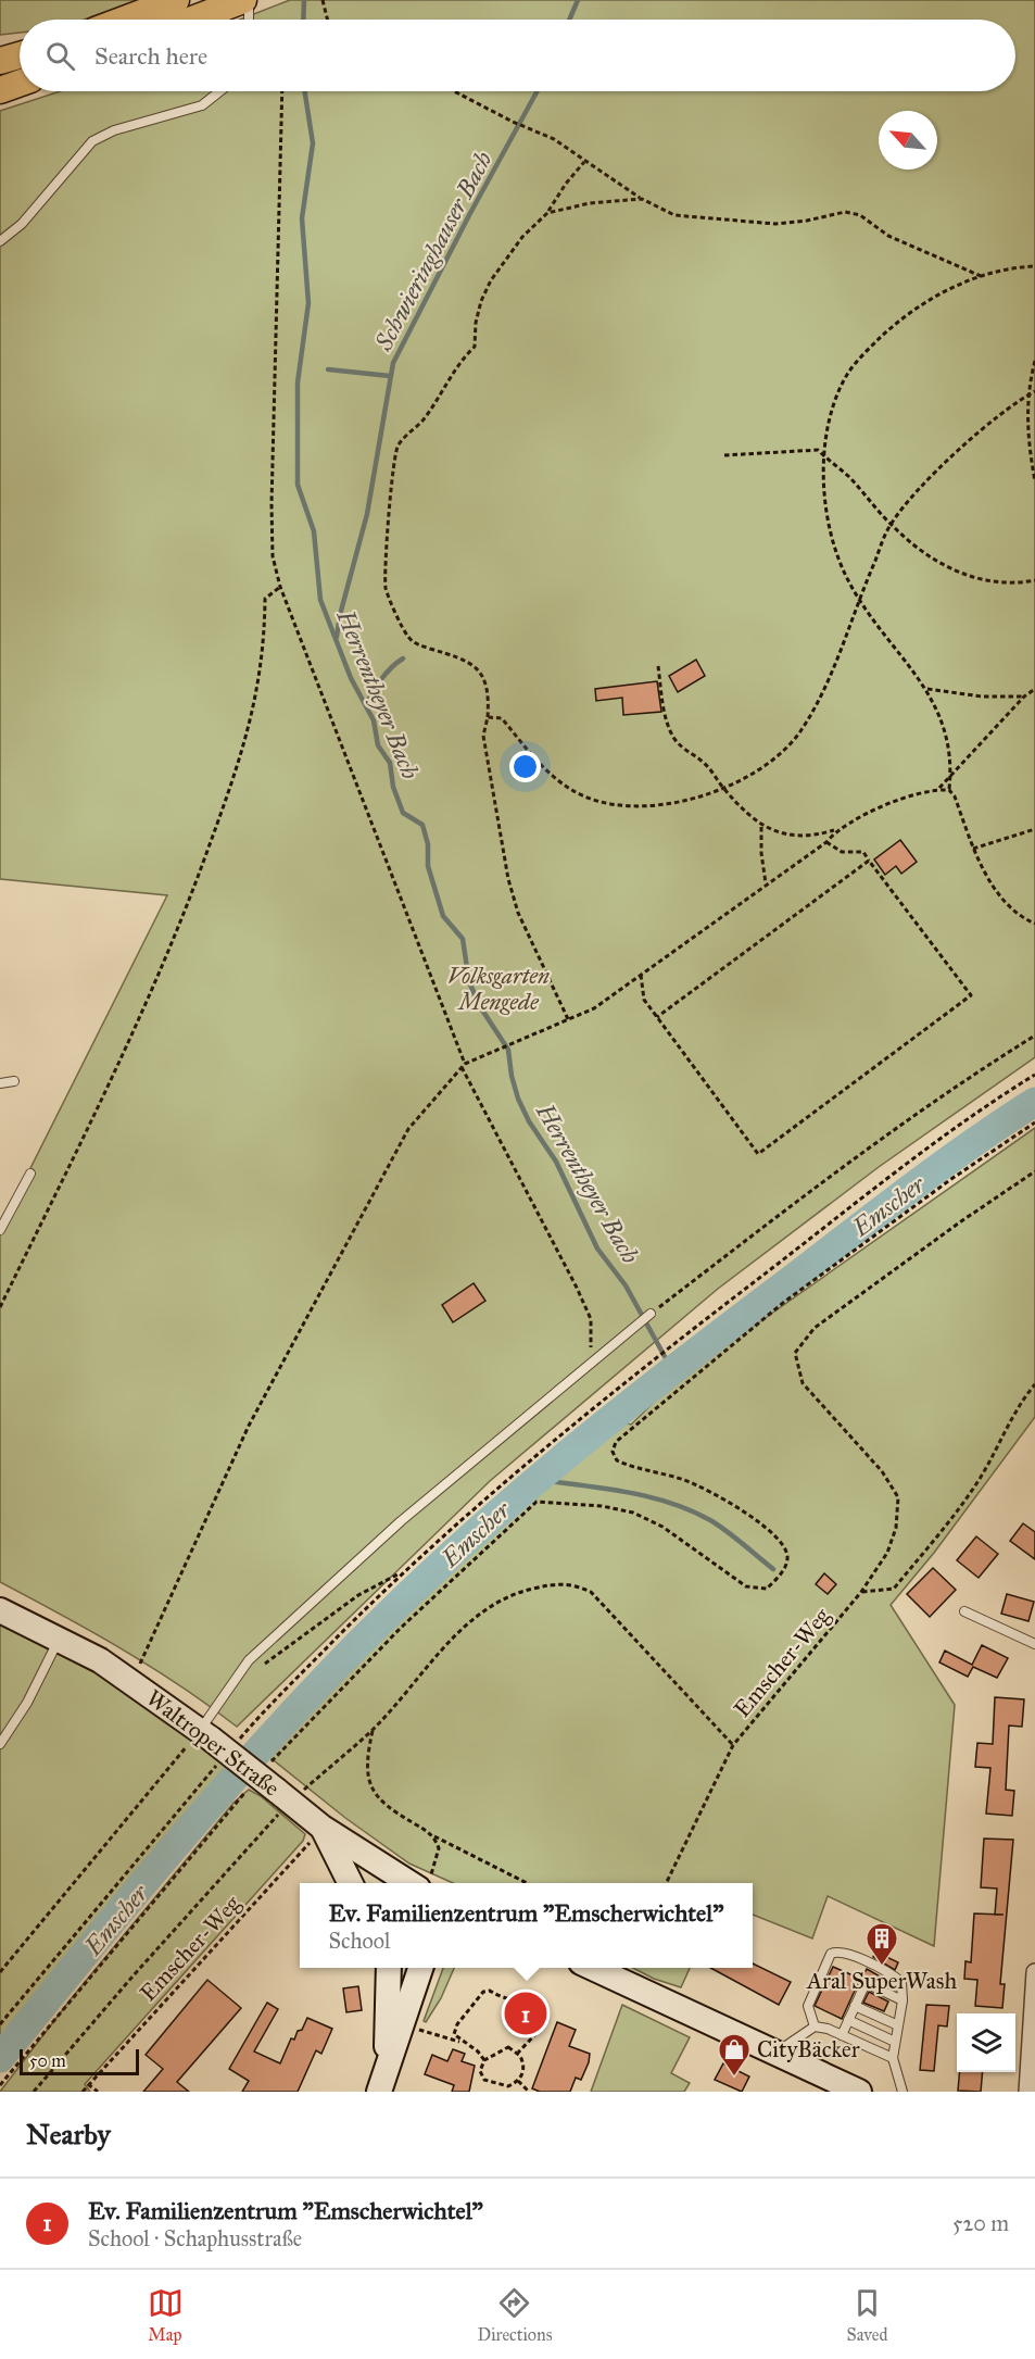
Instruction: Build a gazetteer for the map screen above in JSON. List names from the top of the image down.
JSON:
{
  "streets": {
    "main road": ["Waltroper Straße"],
    "path": ["Emscher-Weg"]
  },
  "crossings": [
    ["Emscher-Weg", "Waltroper Straße"]
  ],
  "water": ["Schwieringhauser Bach", "Herrentheyer Bach", "Emscher"],
  "parks": ["Volksgarten Mengede"],
  "places": {
    "building": ["Aral SuperWash"],
    "shop": ["CityBäcker"]
  },
  "scale_bar": "50 m",
  "north": "top left",
  "page": {
    "search": "Search here",
    "popup": ["Ev. Familienzentrum \"Emscherwichtel\"", "School"],
    "pins": "1",
    "scale": "50 m",
    "heading": "Nearby",
    "list": [
      {
        "mark": "1",
        "name": "Ev. Familienzentrum \"Emscherwichtel\"",
        "note": "School · Schaphusstraße",
        "value": "520 m"
      }
    ],
    "nav": ["Map", "Directions", "Saved"]
  }
}
